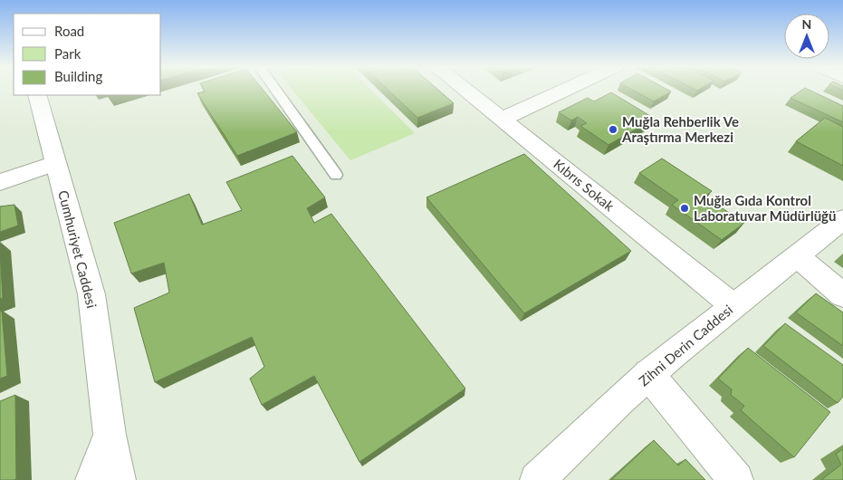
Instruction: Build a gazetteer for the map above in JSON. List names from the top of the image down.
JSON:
{
  "streets": {
    "main road": ["Kıbrıs Sokak", "Cumhuriyet Caddesi", "Zihni Derin Caddesi"]
  },
  "crossings": [
    ["Kıbrıs Sokak", "Zihni Derin Caddesi"]
  ],
  "places": ["Muğla Rehberlik Ve Araştırma Merkezi", "Muğla Gıda Kontrol Laboratuvar Müdürlüğü"],
  "legend": ["Road", "Park", "Building"],
  "north": "top"
}
